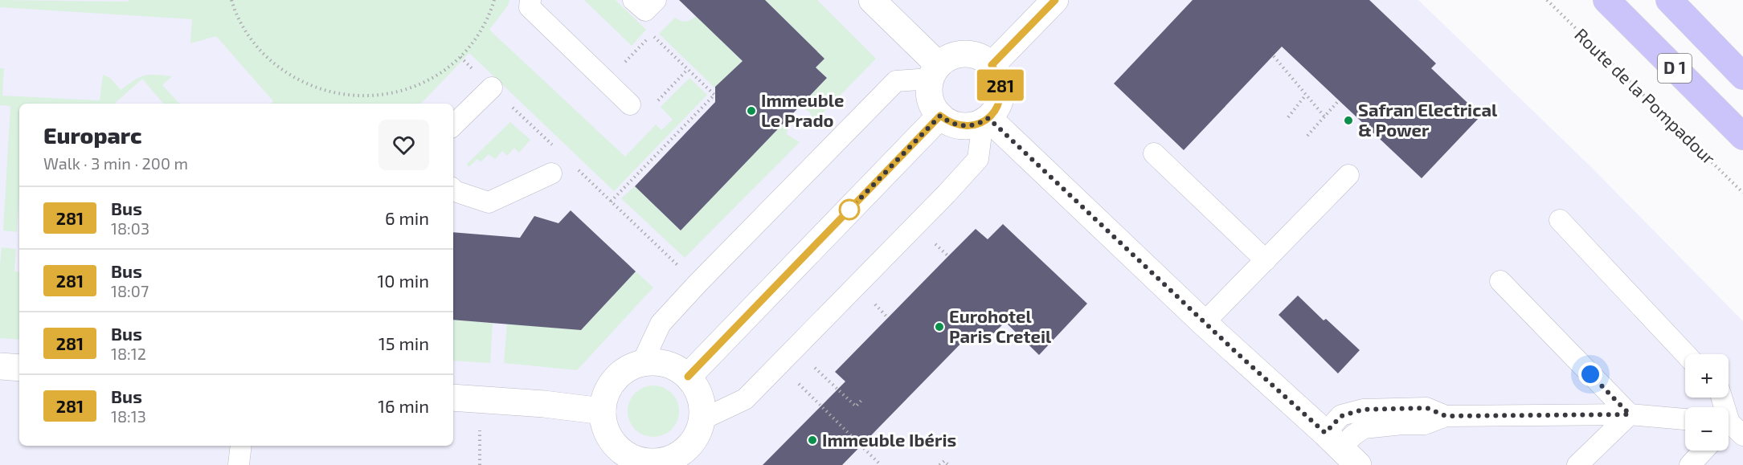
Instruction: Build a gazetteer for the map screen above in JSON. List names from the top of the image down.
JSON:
{
  "streets": {
    "main road": ["D 1"],
    "path": ["Route de la Pompadour"]
  },
  "places": [
    "Immeuble Le Prado",
    "Safran Electrical & Power",
    "Eurohotel Paris Creteil",
    "Immeuble Ibéris"
  ],
  "lines": ["bus line 281"],
  "page": {
    "on_map": "281",
    "heading": ["Europarc", "Walk · 3 min · 200 m"],
    "list": [
      {
        "mark": "281",
        "name": "Bus",
        "note": "18:03",
        "value": "6 min"
      },
      {
        "mark": "281",
        "name": "Bus",
        "note": "18:07",
        "value": "10 min"
      },
      {
        "mark": "281",
        "name": "Bus",
        "note": "18:12",
        "value": "15 min"
      },
      {
        "mark": "281",
        "name": "Bus",
        "note": "18:13",
        "value": "16 min"
      }
    ],
    "map_buttons": ["+", "−"]
  }
}
